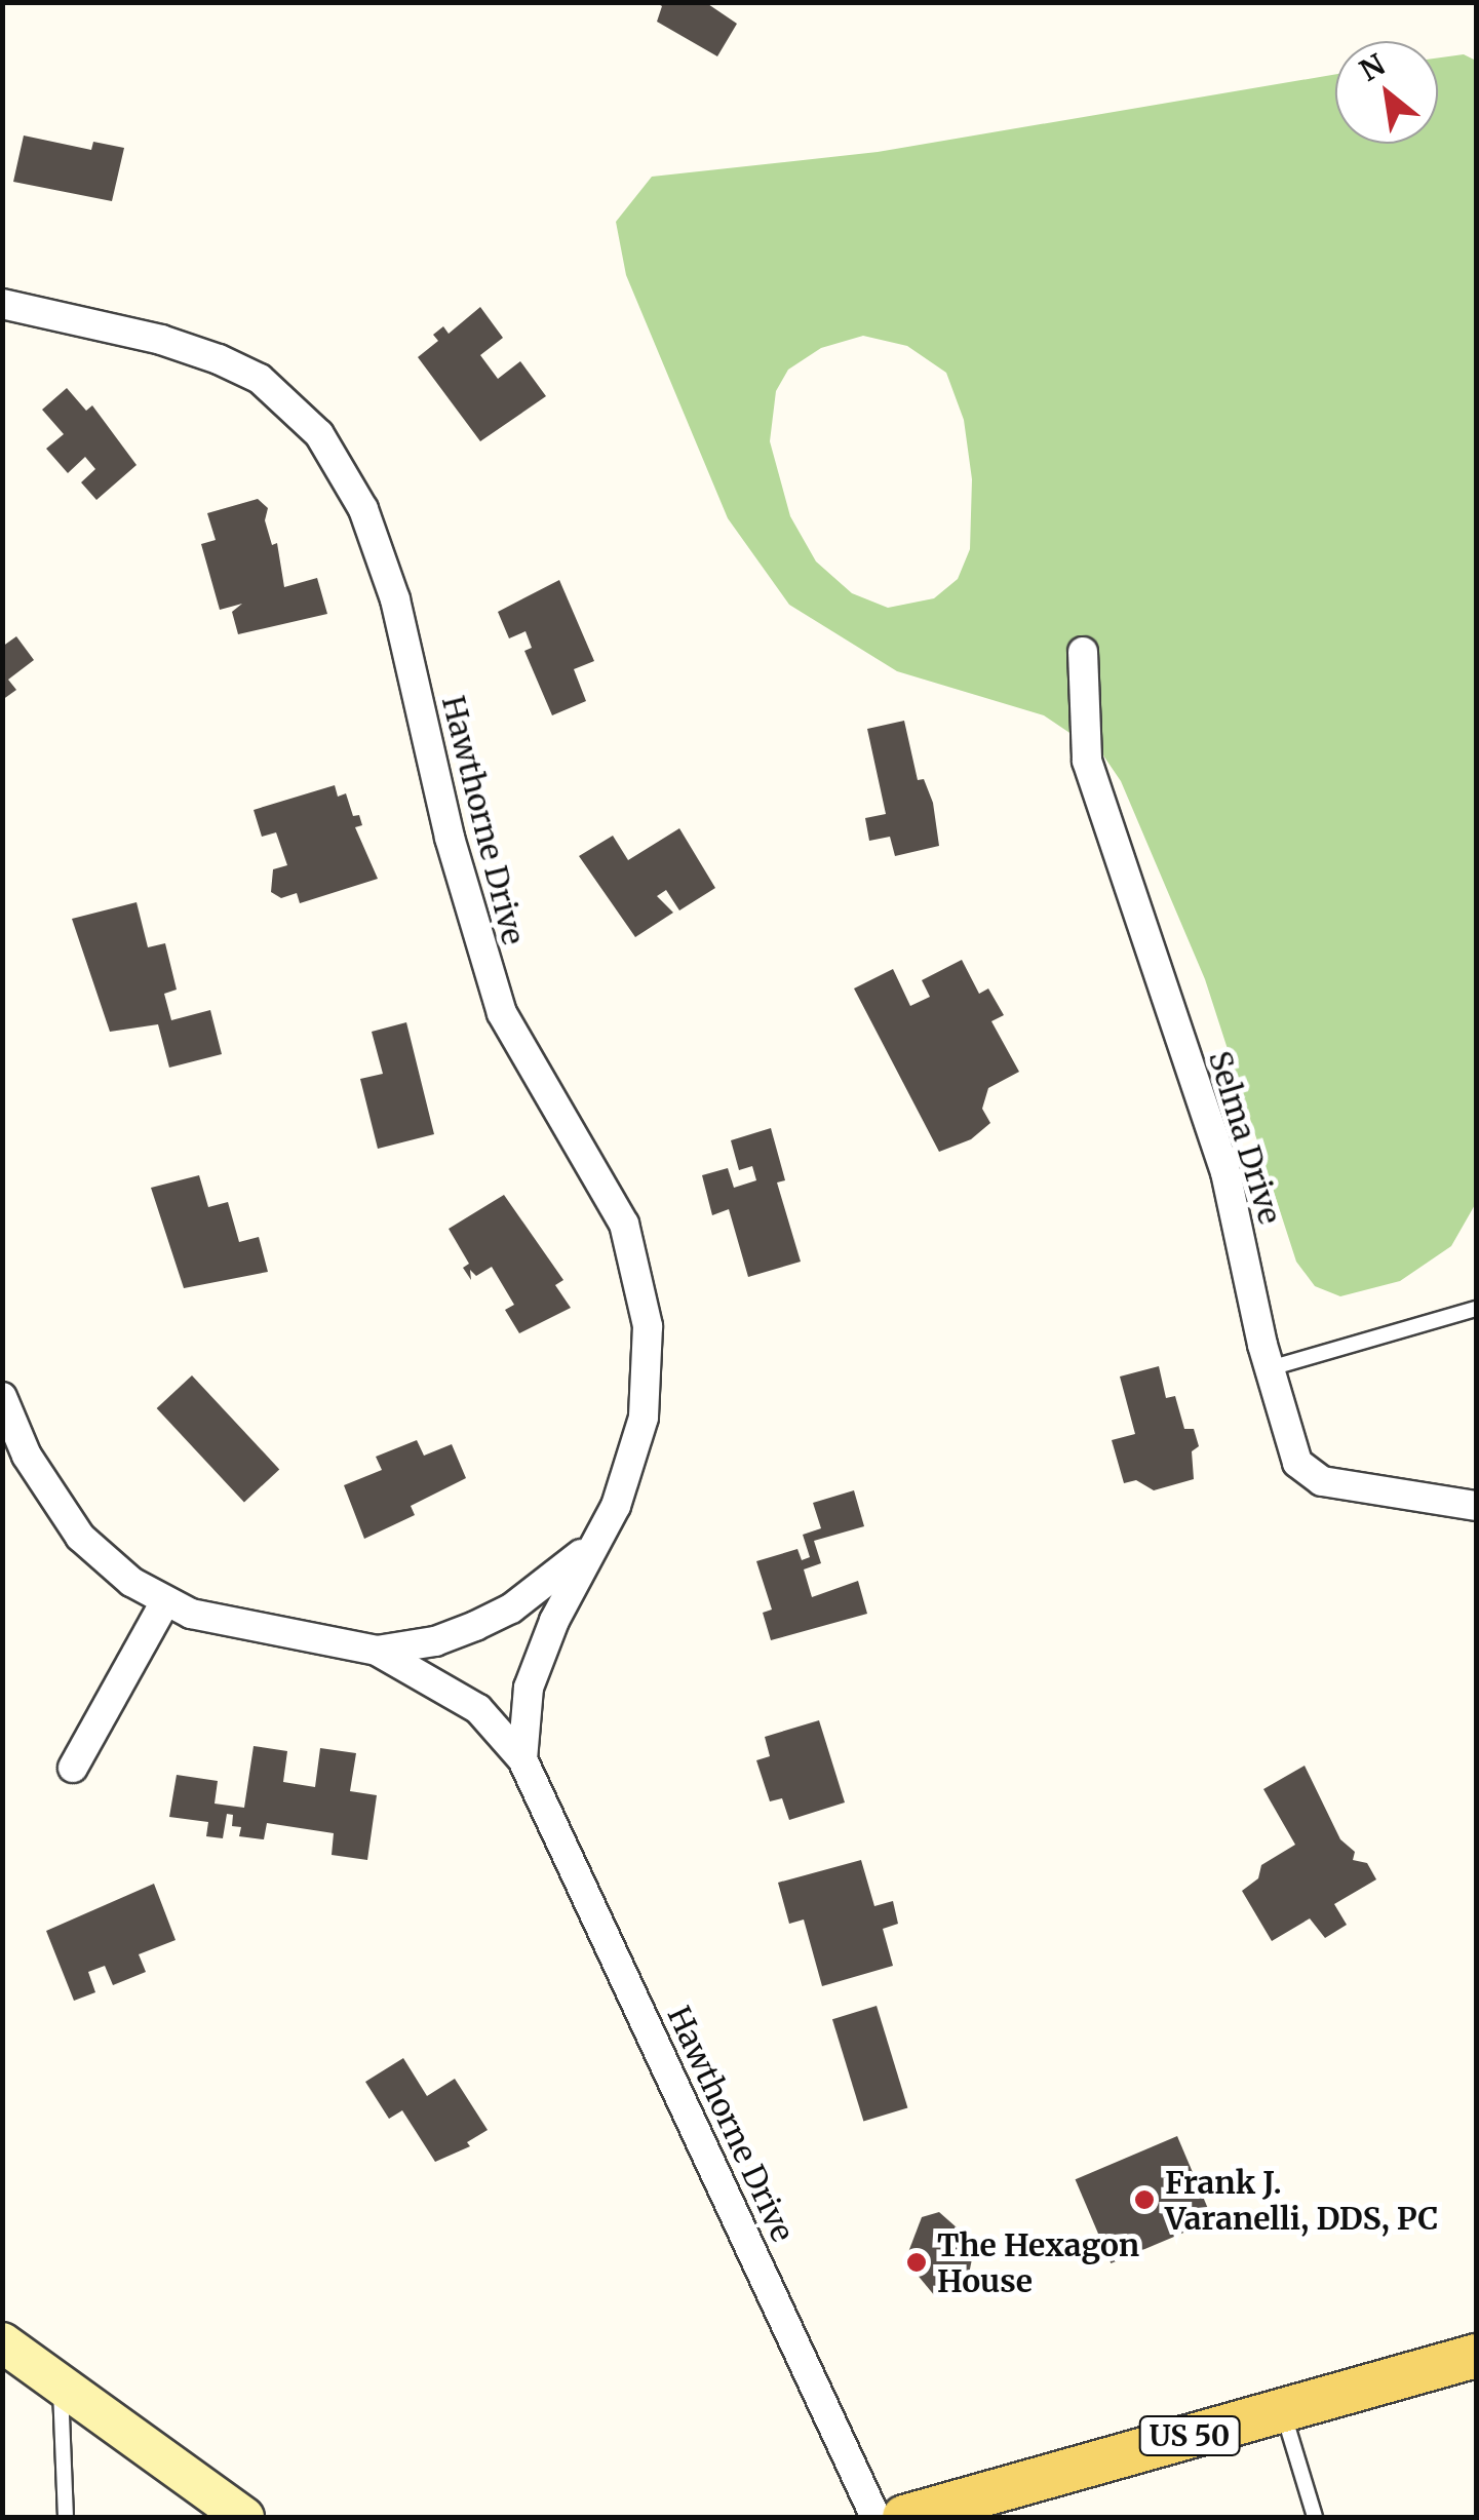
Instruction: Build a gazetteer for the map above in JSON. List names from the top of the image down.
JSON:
{
  "streets": {
    "main road": ["US 50"],
    "street": ["Hawthorne Drive", "Selma Drive"]
  },
  "places": ["Frank J. Varanelli, DDS, PC", "The Hexagon House"],
  "north": "top left"
}
